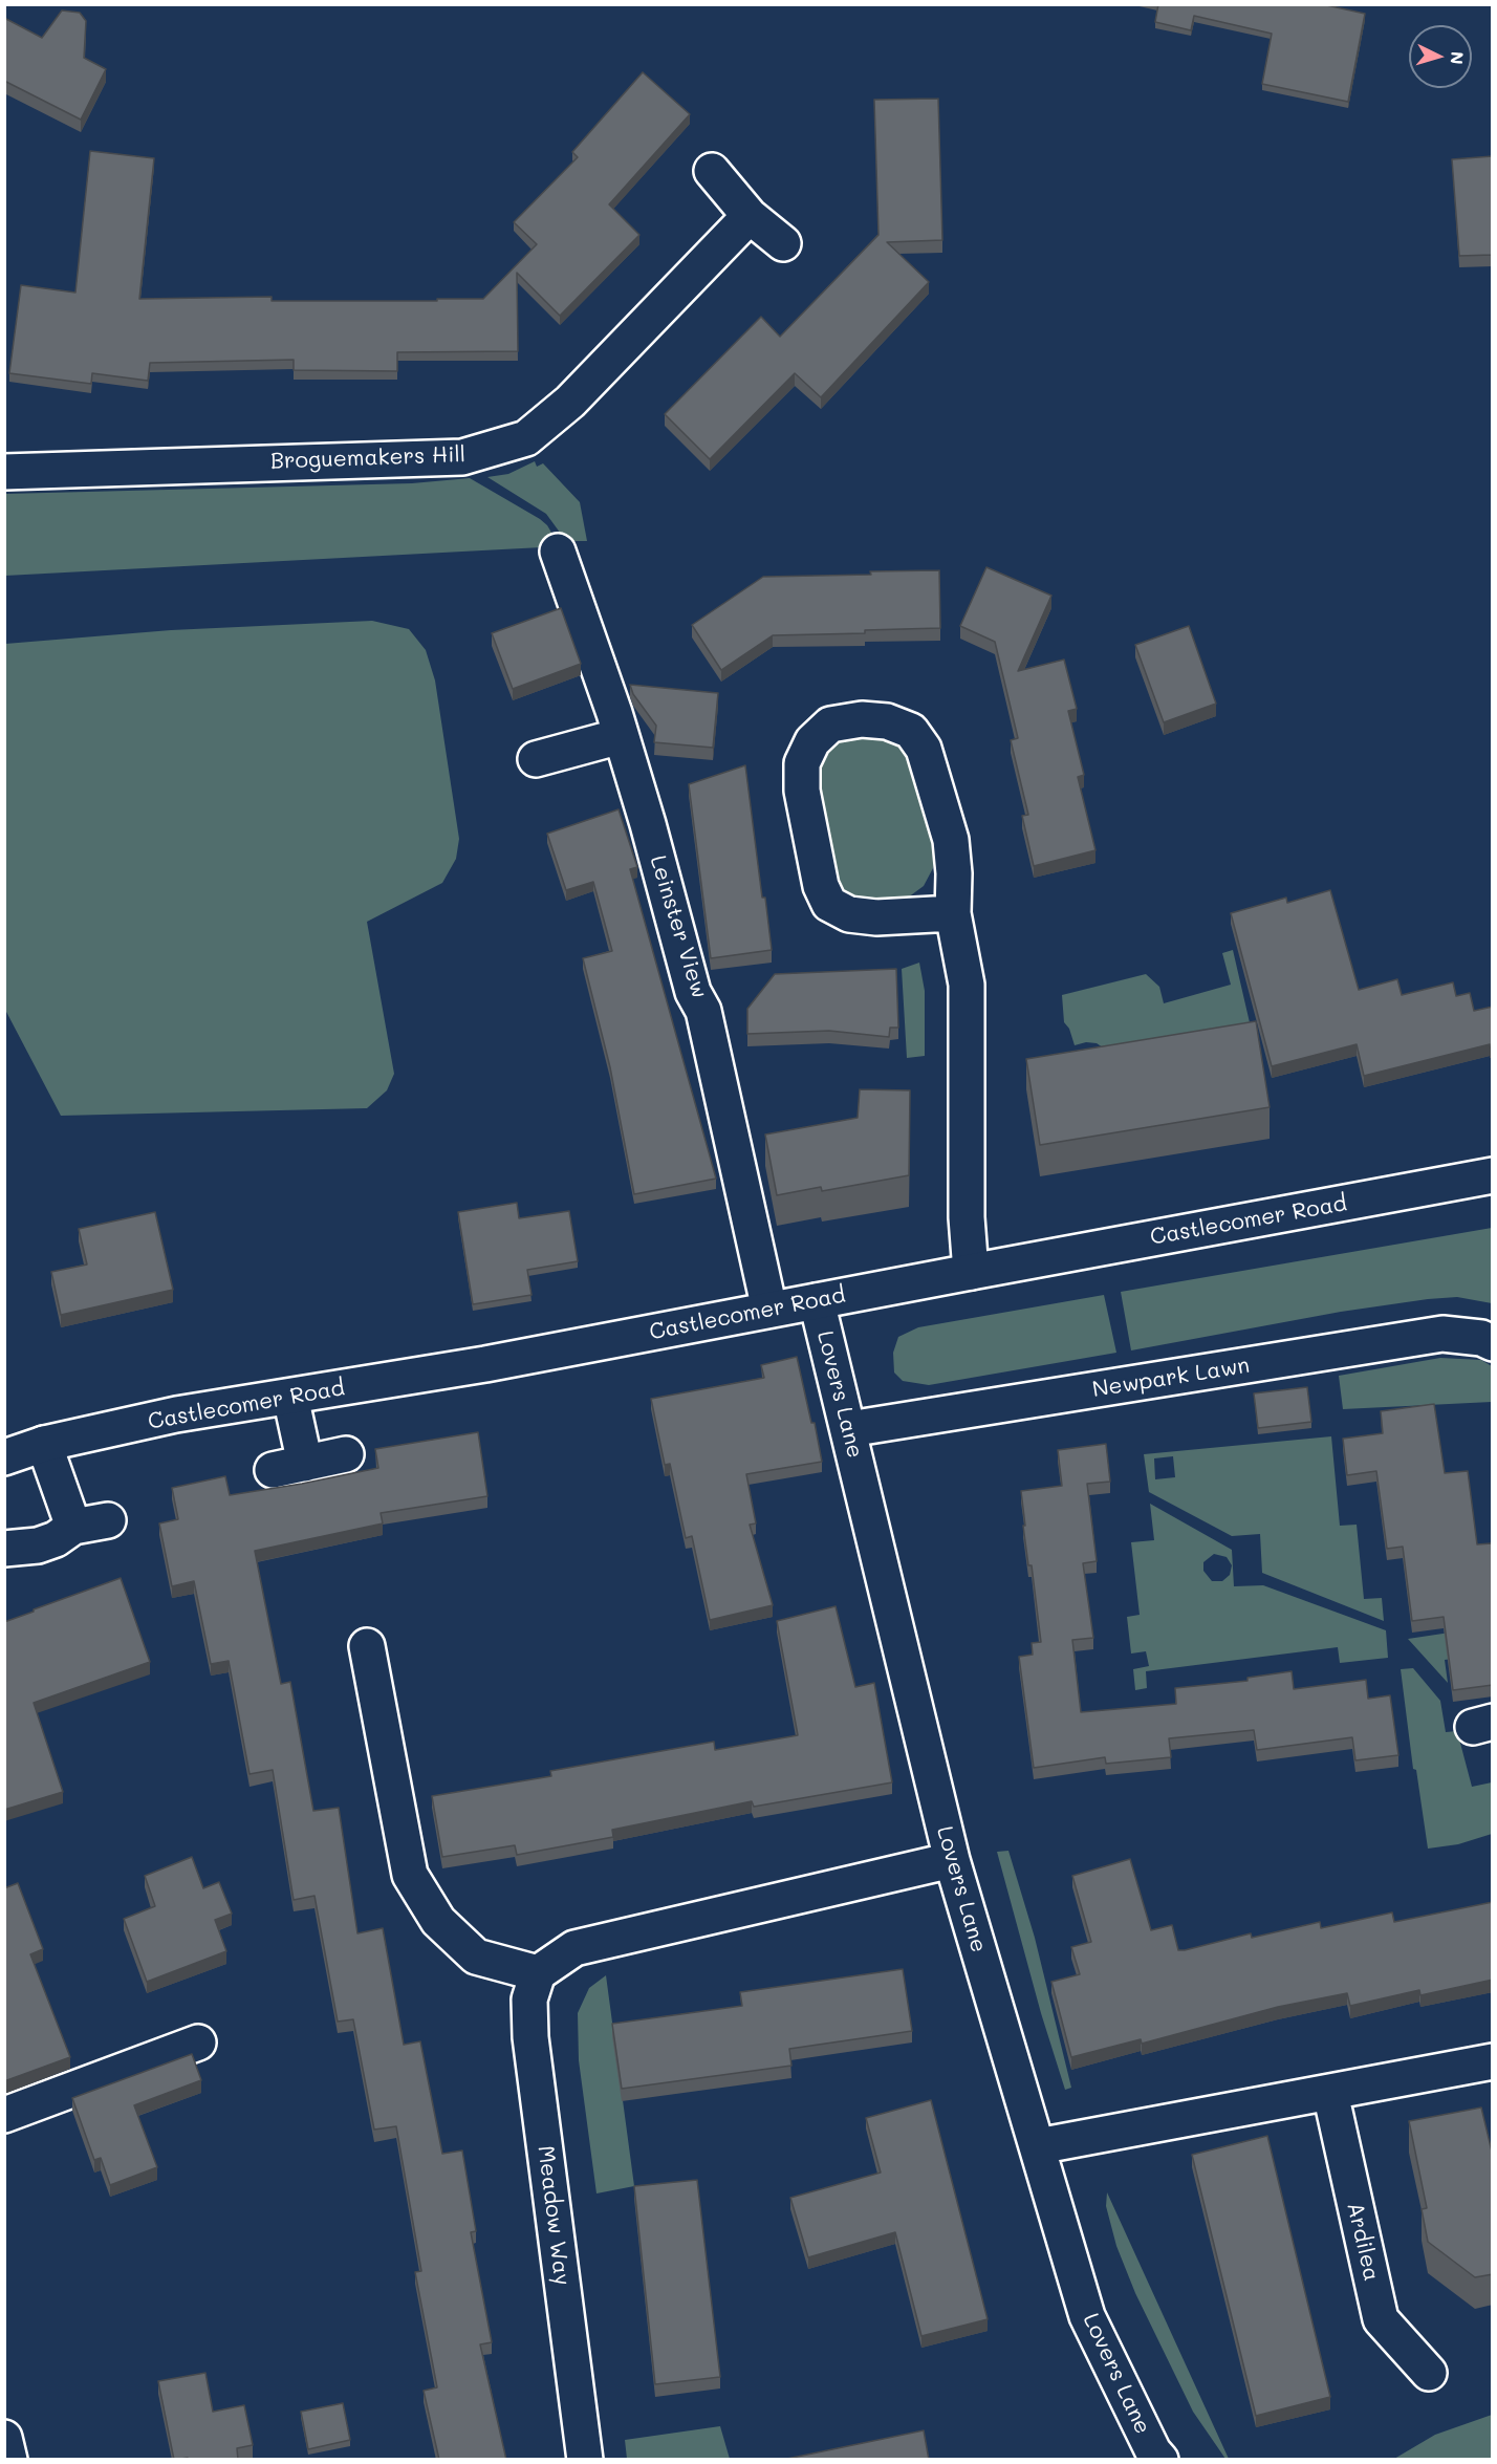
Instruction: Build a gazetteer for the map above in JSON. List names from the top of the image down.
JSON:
{
  "streets": {
    "street": [
      "Broguemakers Hill",
      "Leinster View",
      "Castlecomer Road",
      "Newpark Lawn",
      "Lovers Lane",
      "Meadow Way",
      "Ardilea"
    ]
  },
  "crossings": [
    ["Leinster View", "Castlecomer Road"],
    ["Castlecomer Road", "Lovers Lane"],
    ["Newpark Lawn", "Lovers Lane"]
  ],
  "north": "right"
}
